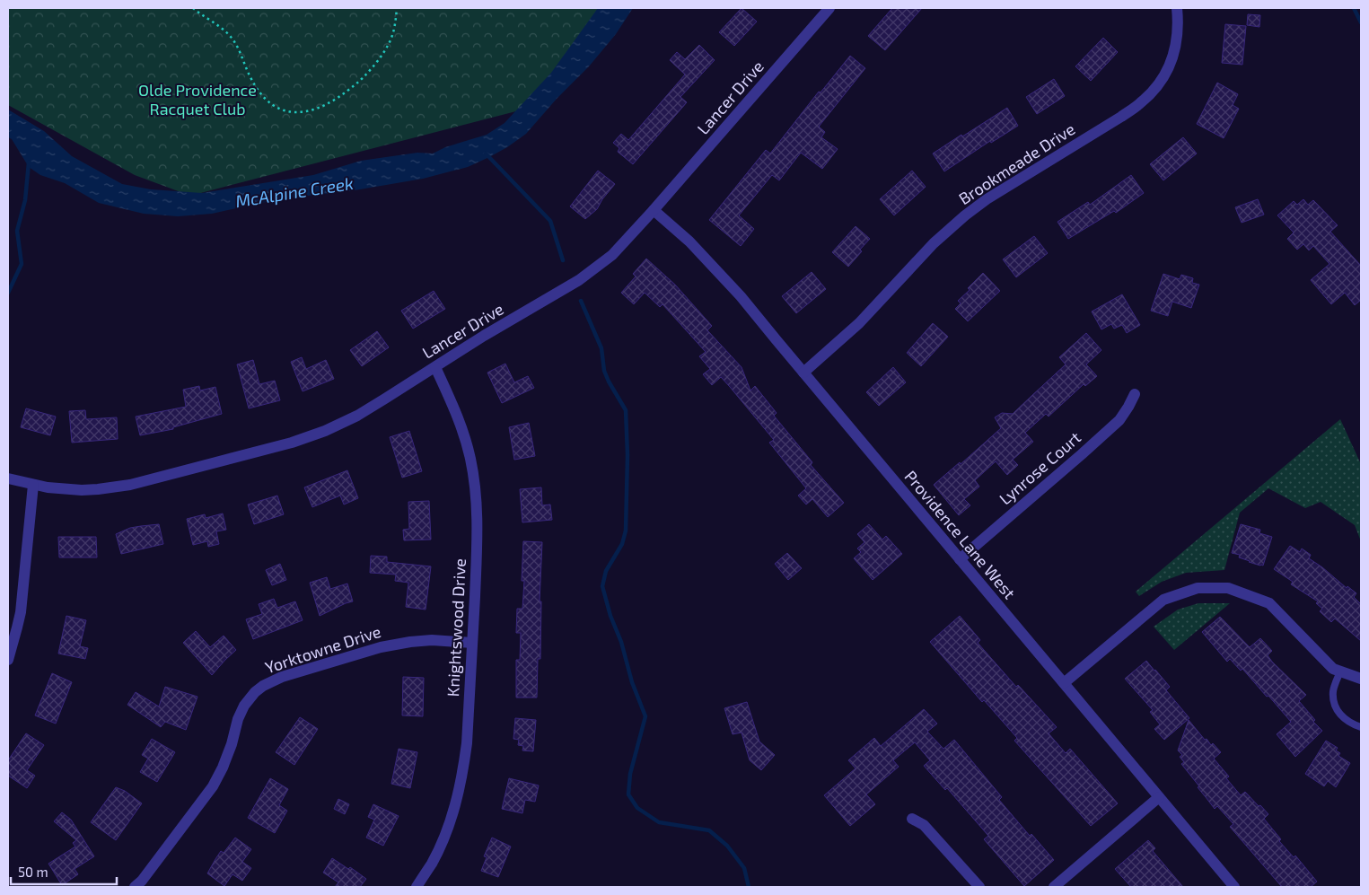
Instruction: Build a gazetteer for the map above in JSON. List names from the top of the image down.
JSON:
{
  "streets": {
    "street": [
      "Lancer Drive",
      "Brookmeade Drive",
      "Lynrose Court",
      "Providence Lane West",
      "Knightswood Drive",
      "Yorktowne Drive"
    ]
  },
  "crossings": [
    ["Lancer Drive", "Providence Lane West"],
    ["Lancer Drive", "Knightswood Drive"],
    ["Brookmeade Drive", "Providence Lane West"],
    ["Lynrose Court", "Providence Lane West"],
    ["Knightswood Drive", "Yorktowne Drive"]
  ],
  "water": ["McAlpine Creek"],
  "parks": ["Olde Providence Racquet Club"],
  "scale_bar": "50 m"
}
